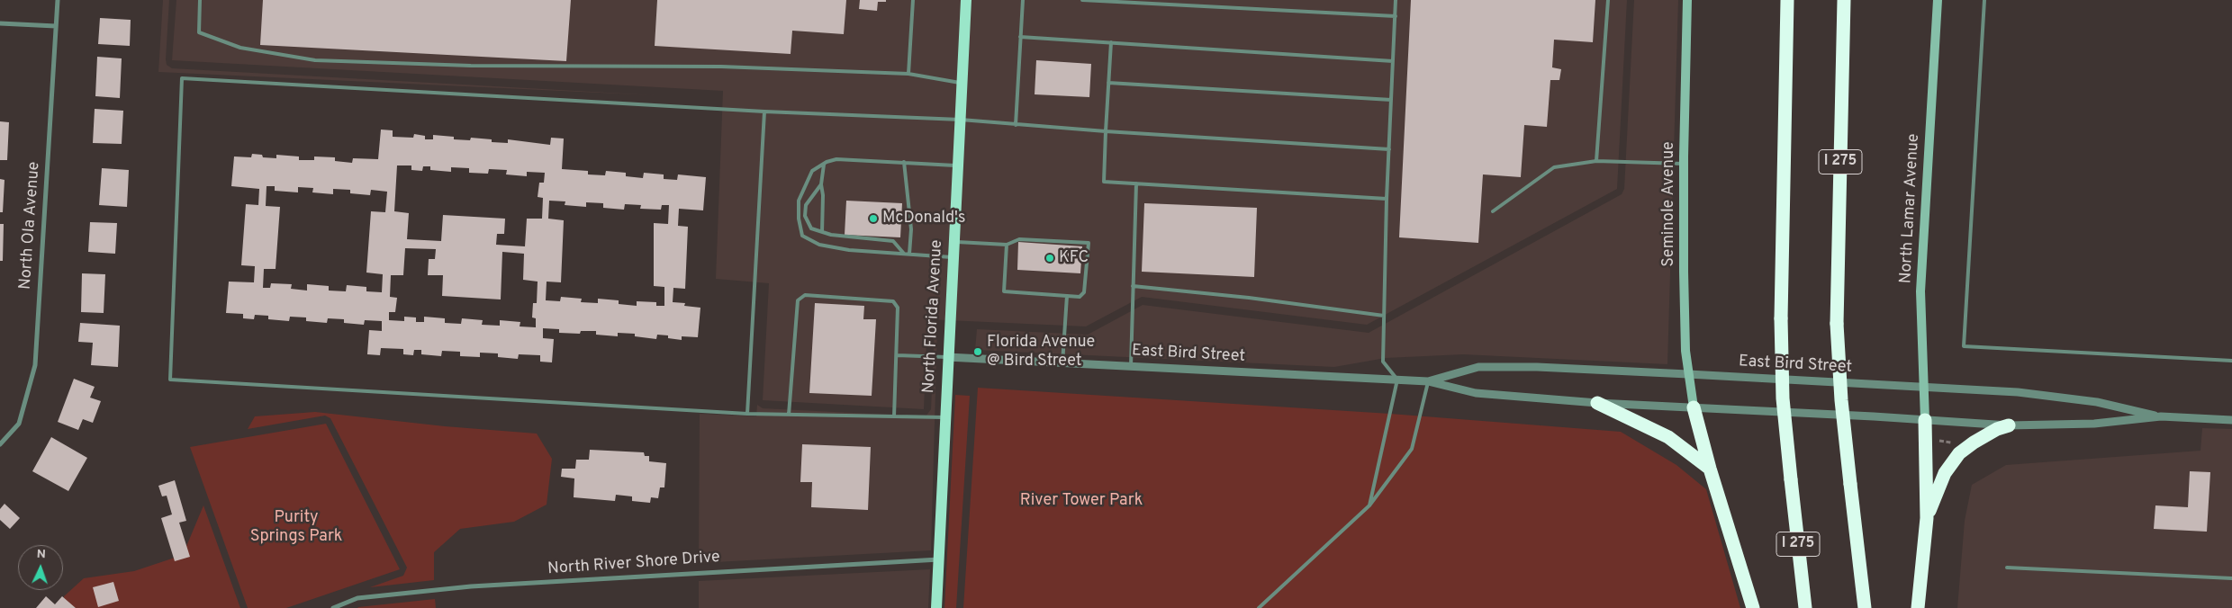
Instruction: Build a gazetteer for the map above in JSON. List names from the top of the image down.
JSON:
{
  "streets": {
    "highway": ["I 275"],
    "main road": ["Seminole Avenue", "North Lamar Avenue", "North Florida Avenue"],
    "street": ["North Ola Avenue", "East Bird Street", "North River Shore Drive"]
  },
  "crossings": [
    ["Seminole Avenue", "East Bird Street"],
    ["North Lamar Avenue", "East Bird Street"],
    ["North Florida Avenue", "East Bird Street"],
    ["North Florida Avenue", "North River Shore Drive"]
  ],
  "parks": ["River Tower Park", "Purity Springs Park"],
  "places": ["McDonald's", "KFC", "Florida Avenue @ Bird Street"],
  "north": "top"
}
